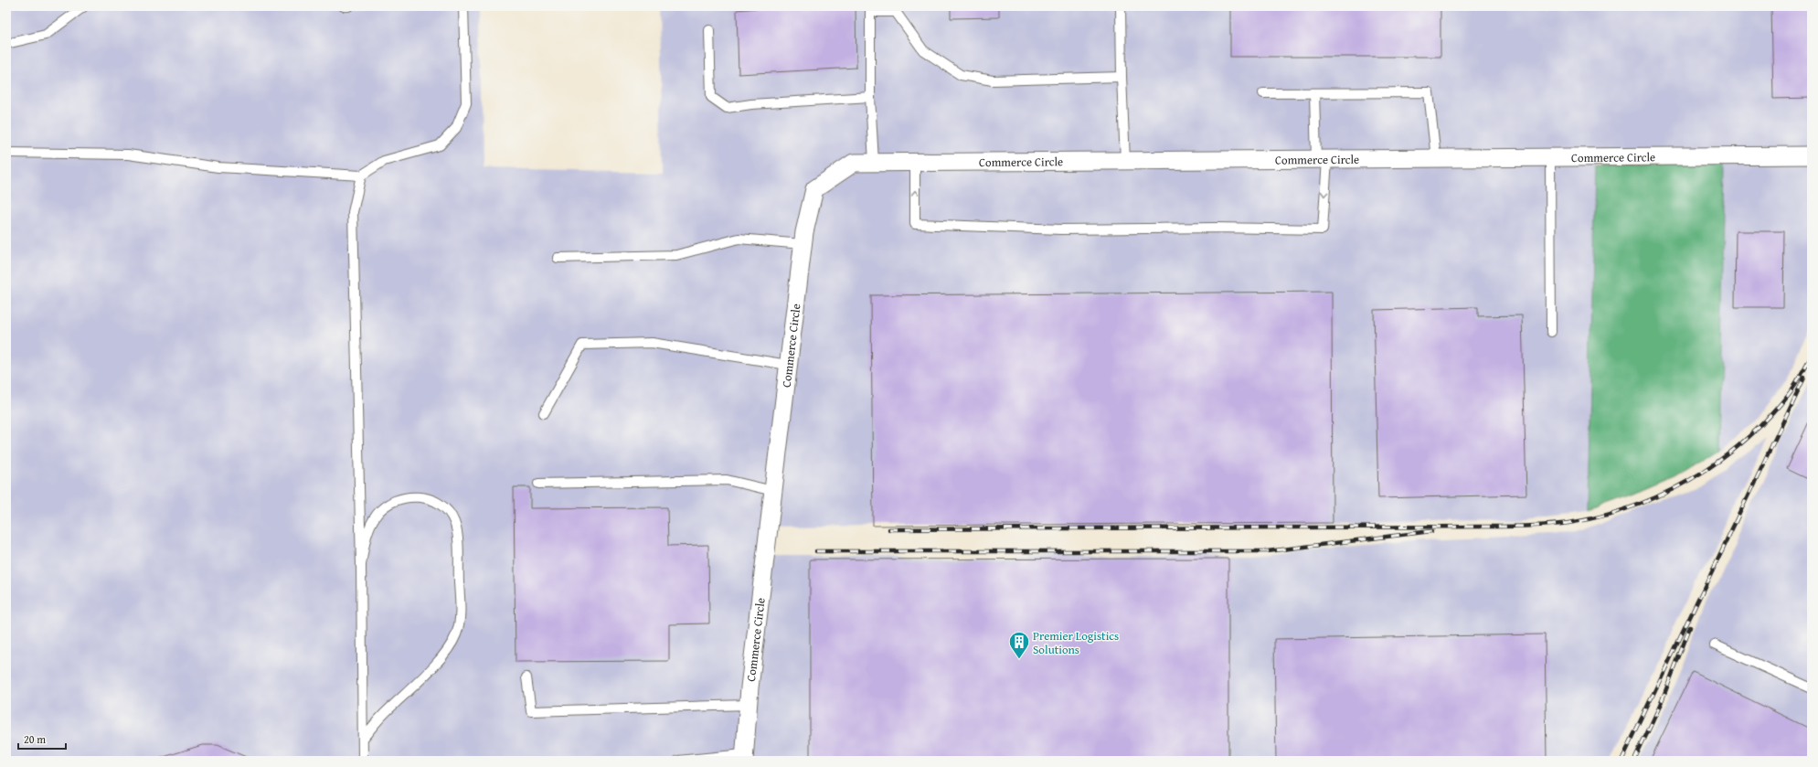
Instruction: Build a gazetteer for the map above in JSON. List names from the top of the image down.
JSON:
{
  "streets": {
    "street": ["Commerce Circle"]
  },
  "places": {
    "building": ["Premier Logistics Solutions"]
  },
  "scale_bar": "20 m"
}
